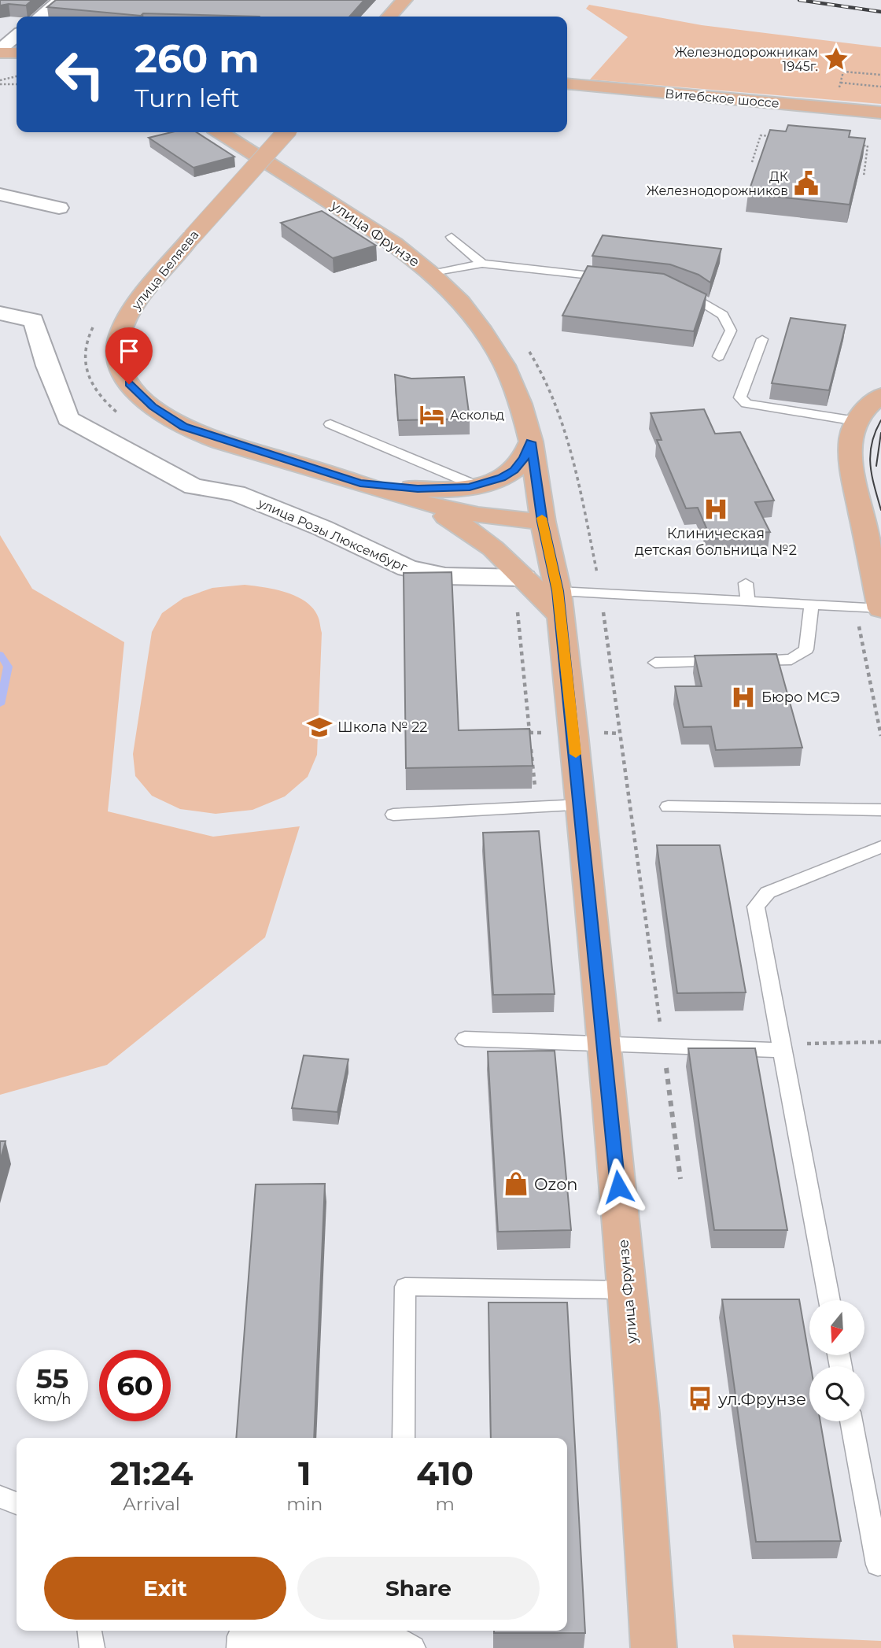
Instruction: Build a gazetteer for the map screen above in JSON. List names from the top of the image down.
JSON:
{
  "streets": {
    "main road": ["Витебское шоссе", "улица Фрунзе", "улица Беляева"],
    "street": ["улица Розы Люксембург"]
  },
  "places": {
    "place": ["Железнодорожникам 1945г."],
    "public building": ["ДК Железнодорожников"],
    "hotel": ["Аскольд"],
    "hospital": ["Клиническая детская больница №2", "Бюро МСЭ"],
    "school or university": ["Школа № 22"],
    "shop": ["Ozon"],
    "bus stop": ["ул.Фрунзе"]
  },
  "north": "bottom",
  "page": {
    "turn": ["260 m", "Turn left"],
    "speed": "55 km/h",
    "limit": "60",
    "eta": [
      "21:24",
      "Arrival",
      "1",
      "min",
      "410",
      "m"
    ],
    "buttons": ["Exit", "Share"]
  }
}
